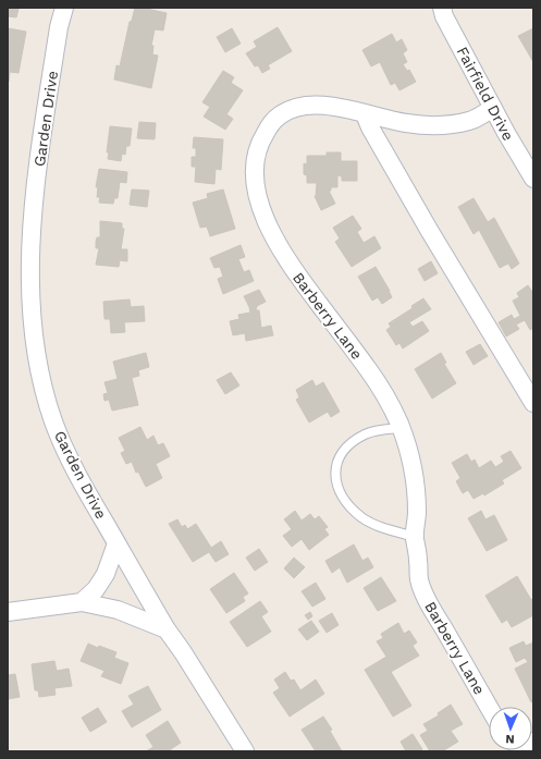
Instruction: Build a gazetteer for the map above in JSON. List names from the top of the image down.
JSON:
{
  "streets": {
    "street": ["Fairfield Drive", "Garden Drive", "Barberry Lane"]
  },
  "crossings": [
    ["Fairfield Drive", "Barberry Lane"]
  ],
  "north": "bottom"
}
